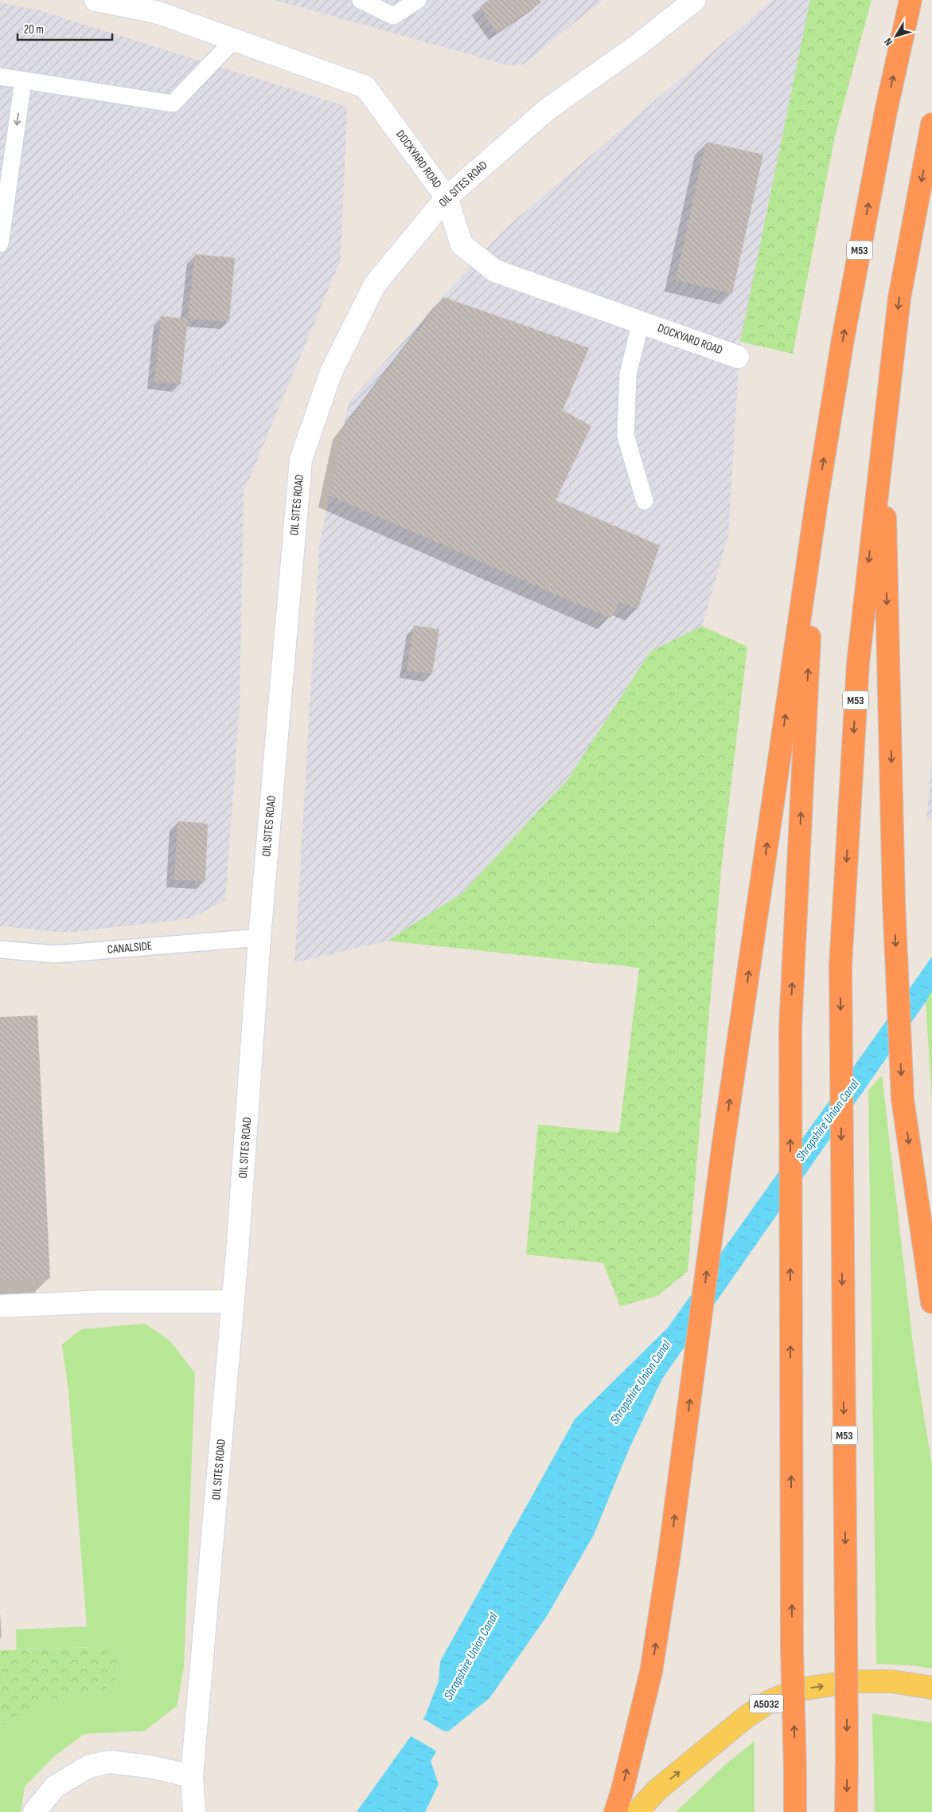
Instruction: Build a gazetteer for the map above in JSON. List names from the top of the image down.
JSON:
{
  "streets": {
    "highway": ["M53"],
    "main road": ["A5032"],
    "street": ["DOCKYARD ROAD", "OIL SITES ROAD"],
    "lane": ["CANALSIDE"]
  },
  "crossings": [
    ["DOCKYARD ROAD", "OIL SITES ROAD"],
    ["OIL SITES ROAD", "CANALSIDE"]
  ],
  "water": ["Shropshire Union Canal"],
  "scale_bar": "20 m",
  "north": "bottom left"
}
